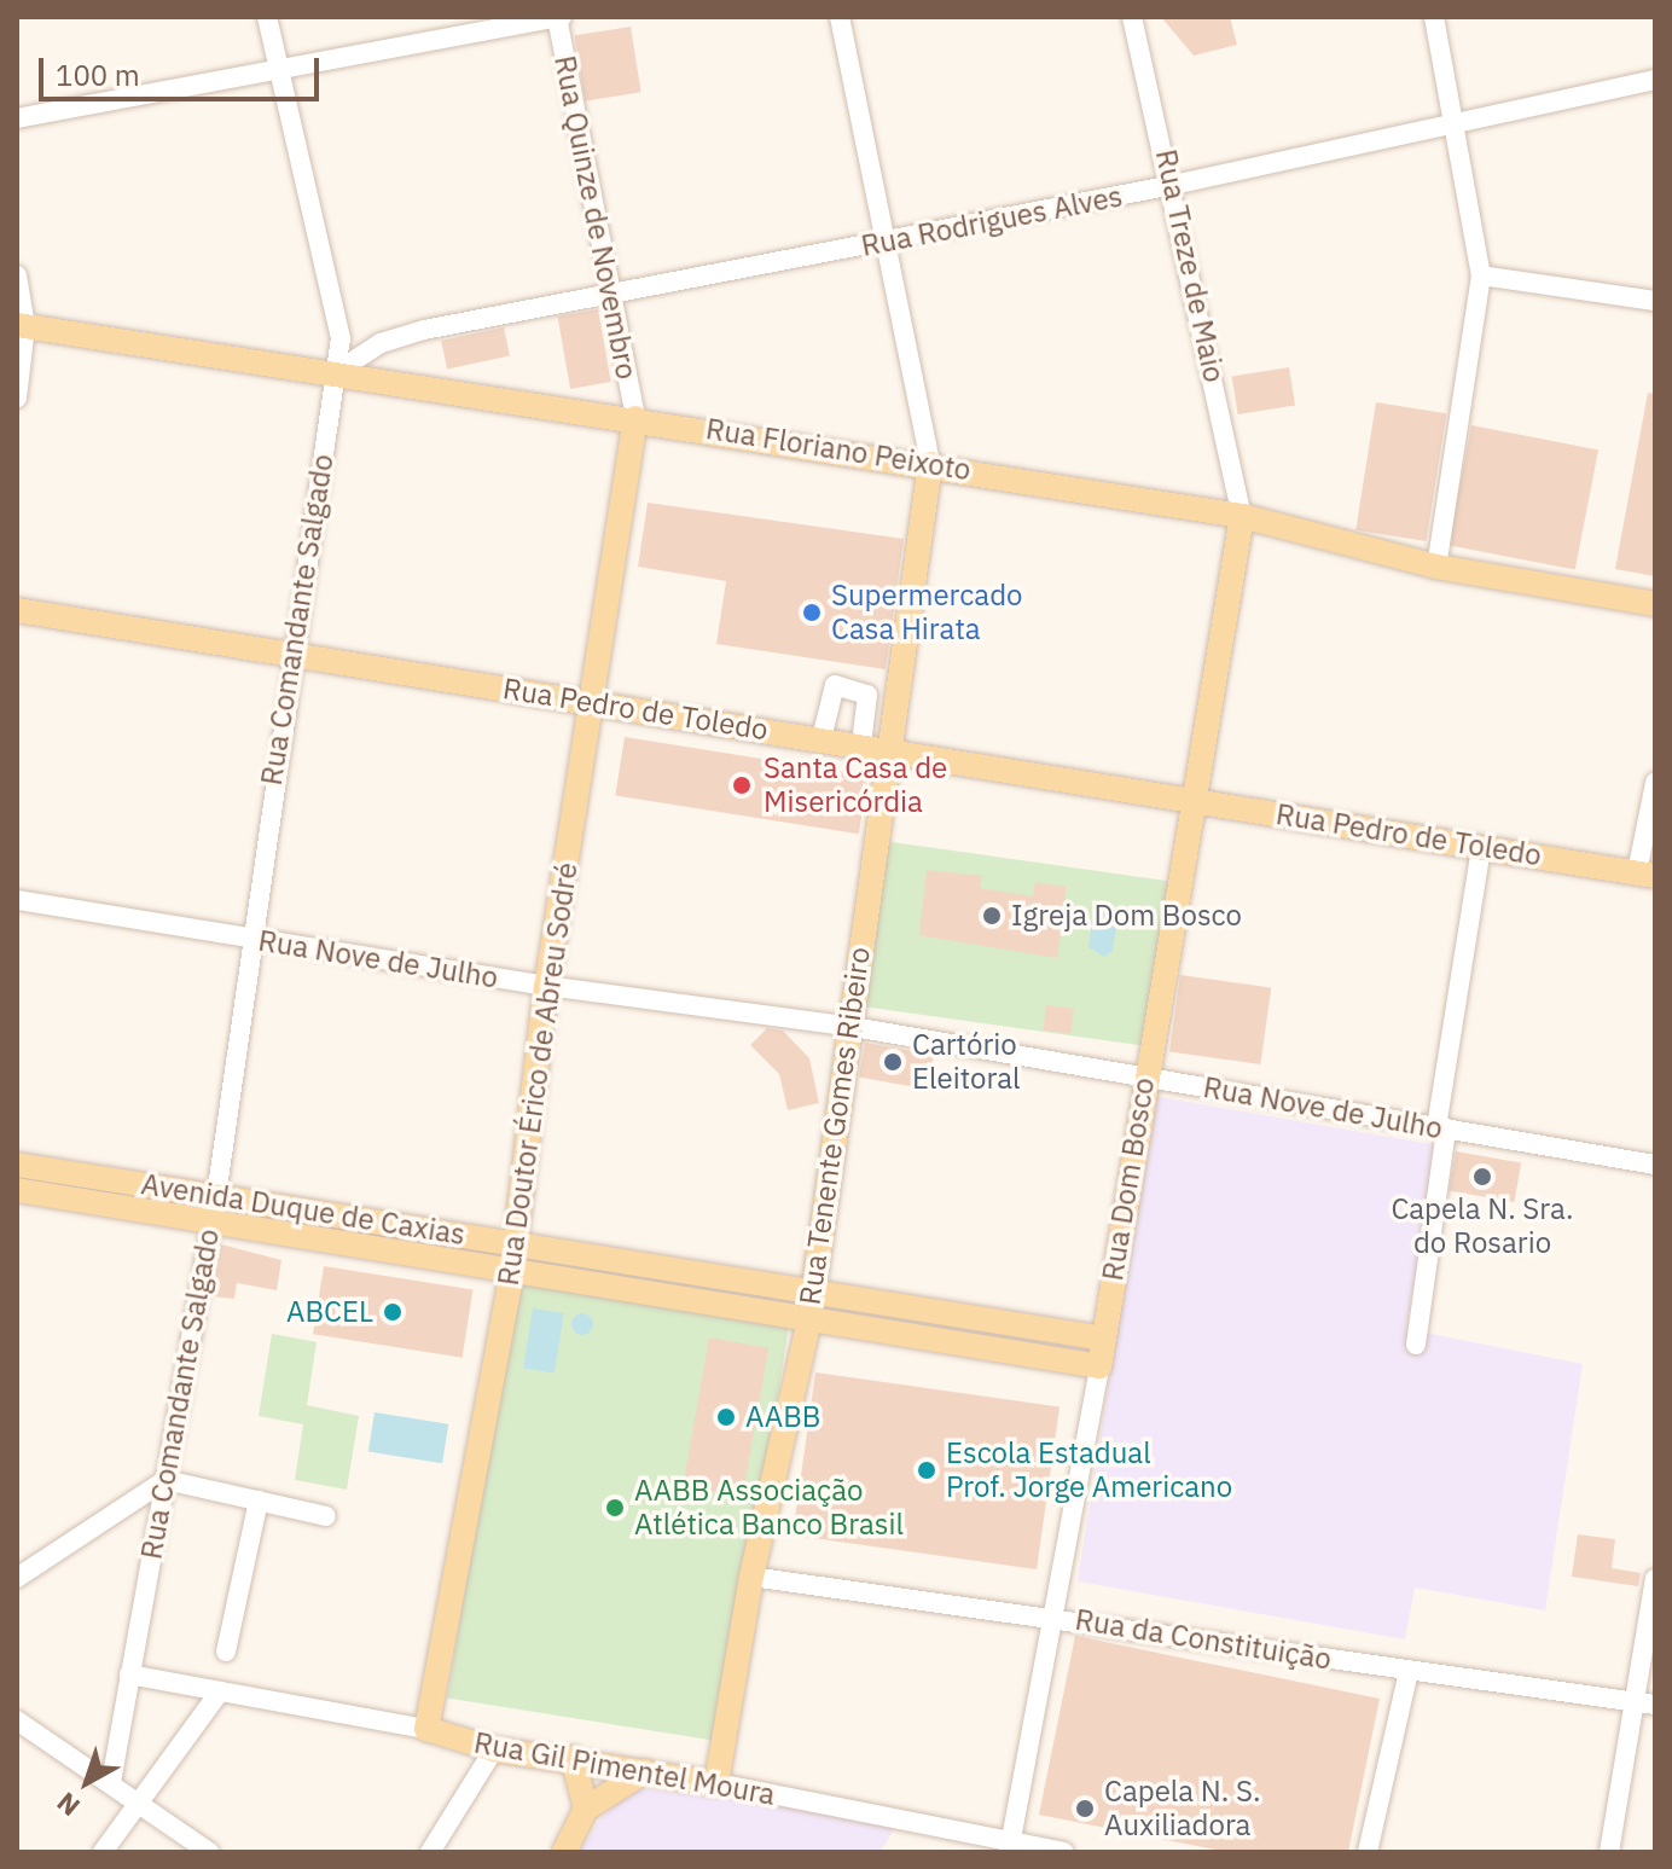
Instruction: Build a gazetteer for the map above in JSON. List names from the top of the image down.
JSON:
{
  "streets": {
    "main road": [
      "Rua Floriano Peixoto",
      "Rua Pedro de Toledo",
      "Rua Doutor Érico de Abreu Sodré",
      "Rua Tenente Gomes Ribeiro",
      "Rua Dom Bosco",
      "Avenida Duque de Caxias",
      "Rua Gil Pimentel Moura"
    ],
    "street": [
      "Rua Quinze de Novembro",
      "Rua Rodrigues Alves",
      "Rua Treze de Maio",
      "Rua Comandante Salgado",
      "Rua Nove de Julho",
      "Rua da Constituição"
    ]
  },
  "crossings": [
    ["Rua Quinze de Novembro", "Rua Rodrigues Alves"],
    ["Rua Quinze de Novembro", "Rua Floriano Peixoto"],
    ["Rua Quinze de Novembro", "Rua Doutor Érico de Abreu Sodré"],
    ["Rua Rodrigues Alves", "Rua Treze de Maio"],
    ["Rua Rodrigues Alves", "Rua Floriano Peixoto"],
    ["Rua Rodrigues Alves", "Rua Comandante Salgado"],
    ["Rua Treze de Maio", "Rua Floriano Peixoto"],
    ["Rua Treze de Maio", "Rua Dom Bosco"],
    ["Rua Floriano Peixoto", "Rua Comandante Salgado"],
    ["Rua Floriano Peixoto", "Rua Doutor Érico de Abreu Sodré"],
    ["Rua Floriano Peixoto", "Rua Tenente Gomes Ribeiro"],
    ["Rua Floriano Peixoto", "Rua Dom Bosco"],
    ["Rua Comandante Salgado", "Rua Pedro de Toledo"],
    ["Rua Comandante Salgado", "Rua Nove de Julho"],
    ["Rua Comandante Salgado", "Avenida Duque de Caxias"],
    ["Rua Comandante Salgado", "Rua Gil Pimentel Moura"],
    ["Rua Pedro de Toledo", "Rua Doutor Érico de Abreu Sodré"],
    ["Rua Pedro de Toledo", "Rua Tenente Gomes Ribeiro"],
    ["Rua Pedro de Toledo", "Rua Dom Bosco"],
    ["Rua Nove de Julho", "Rua Doutor Érico de Abreu Sodré"],
    ["Rua Nove de Julho", "Rua Tenente Gomes Ribeiro"],
    ["Rua Nove de Julho", "Rua Dom Bosco"],
    ["Rua Doutor Érico de Abreu Sodré", "Avenida Duque de Caxias"],
    ["Rua Doutor Érico de Abreu Sodré", "Rua Gil Pimentel Moura"],
    ["Rua Tenente Gomes Ribeiro", "Avenida Duque de Caxias"],
    ["Rua Tenente Gomes Ribeiro", "Rua da Constituição"],
    ["Rua Tenente Gomes Ribeiro", "Rua Gil Pimentel Moura"],
    ["Rua Dom Bosco", "Avenida Duque de Caxias"],
    ["Rua Dom Bosco", "Rua da Constituição"],
    ["Rua Dom Bosco", "Rua Gil Pimentel Moura"]
  ],
  "places": [
    "Supermercado Casa Hirata",
    "Santa Casa de Misericórdia",
    "Igreja Dom Bosco",
    "Cartório Eleitoral",
    "Capela N. Sra. do Rosario",
    "ABCEL",
    "AABB",
    "Escola Estadual Prof. Jorge Americano",
    "AABB Associação Atlética Banco Brasil",
    "Capela N. S. Auxiliadora"
  ],
  "scale_bar": "100 m",
  "north": "bottom left"
}
